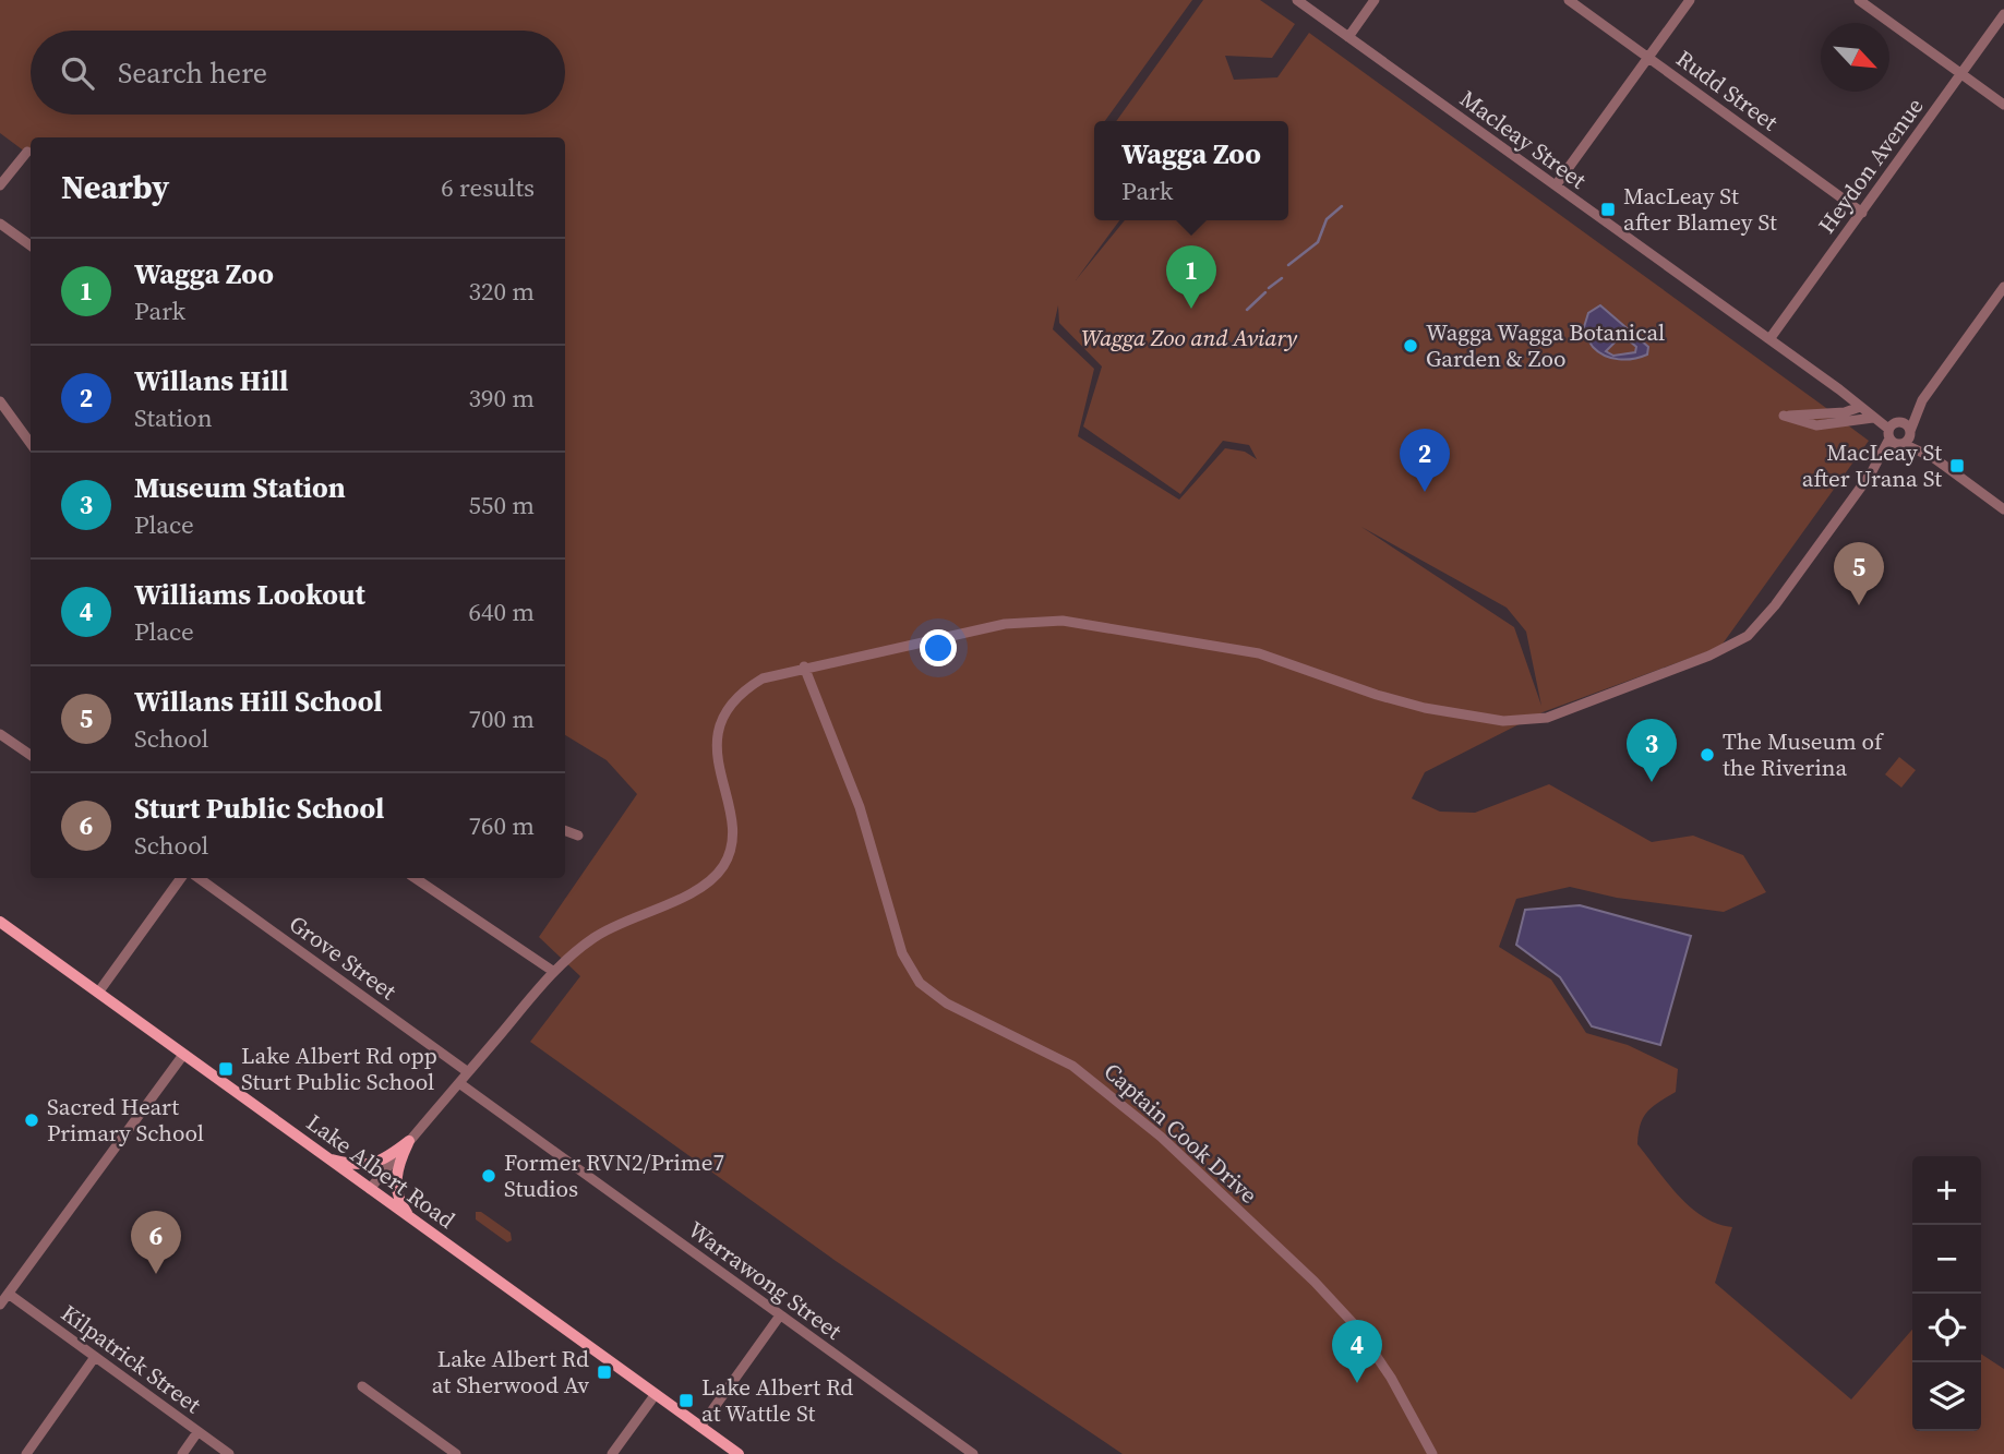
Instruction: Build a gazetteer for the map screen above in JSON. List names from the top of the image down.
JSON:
{
  "streets": {
    "main road": ["Lake Albert Road"],
    "street": [
      "Rudd Street",
      "Macleay Street",
      "Heydon Avenue",
      "Grove Street",
      "Captain Cook Drive",
      "Warrawong Street",
      "Kilpatrick Street"
    ]
  },
  "crossings": [
    ["Rudd Street", "Heydon Avenue"],
    ["Macleay Street", "Heydon Avenue"]
  ],
  "parks": ["Wagga Zoo and Aviary"],
  "places": {
    "transit": [
      "MacLeay St after Blamey St",
      "MacLeay St after Urana St",
      "Lake Albert Rd opp Sturt Public School",
      "Lake Albert Rd at Sherwood Av",
      "Lake Albert Rd at Wattle St"
    ],
    "other": [
      "Wagga Wagga Botanical Garden & Zoo",
      "The Museum of the Riverina",
      "Sacred Heart Primary School",
      "Former RVN2/Prime7 Studios"
    ]
  },
  "north": "bottom right",
  "page": {
    "search": "Search here",
    "popup": ["Wagga Zoo", "Park"],
    "heading": ["Nearby", "6 results"],
    "list": [
      {
        "mark": "1",
        "name": "Wagga Zoo",
        "note": "Park",
        "value": "320 m"
      },
      {
        "mark": "2",
        "name": "Willans Hill",
        "note": "Station",
        "value": "390 m"
      },
      {
        "mark": "3",
        "name": "Museum Station",
        "note": "Place",
        "value": "550 m"
      },
      {
        "mark": "4",
        "name": "Williams Lookout",
        "note": "Place",
        "value": "640 m"
      },
      {
        "mark": "5",
        "name": "Willans Hill School",
        "note": "School",
        "value": "700 m"
      },
      {
        "mark": "6",
        "name": "Sturt Public School",
        "note": "School",
        "value": "760 m"
      }
    ],
    "pins": [
      "1",
      "2",
      "5",
      "3",
      "6",
      "4"
    ],
    "map_buttons": ["+", "−"]
  }
}
